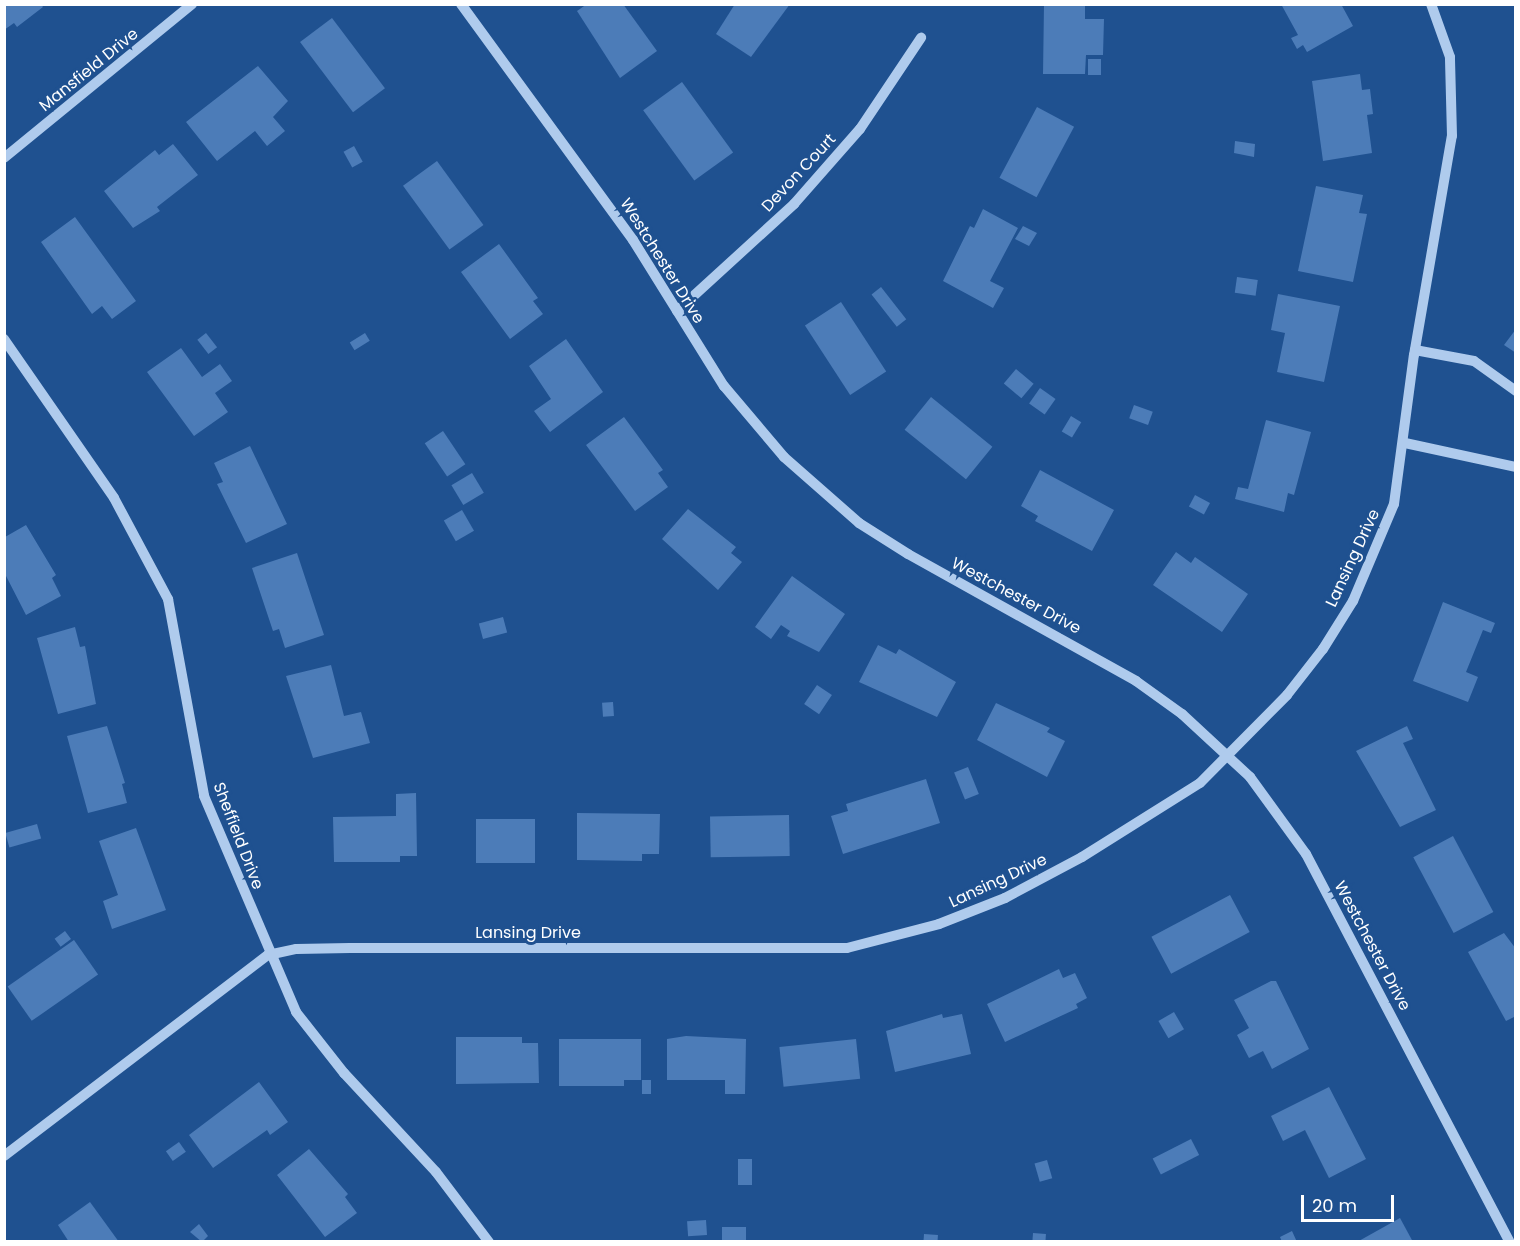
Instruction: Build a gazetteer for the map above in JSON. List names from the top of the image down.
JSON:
{
  "streets": {
    "street": [
      "Mansfield Drive",
      "Devon Court",
      "Westchester Drive",
      "Lansing Drive",
      "Sheffield Drive"
    ]
  },
  "crossings": [
    ["Devon Court", "Westchester Drive"],
    ["Westchester Drive", "Lansing Drive"],
    ["Lansing Drive", "Sheffield Drive"]
  ],
  "scale_bar": "20 m"
}
